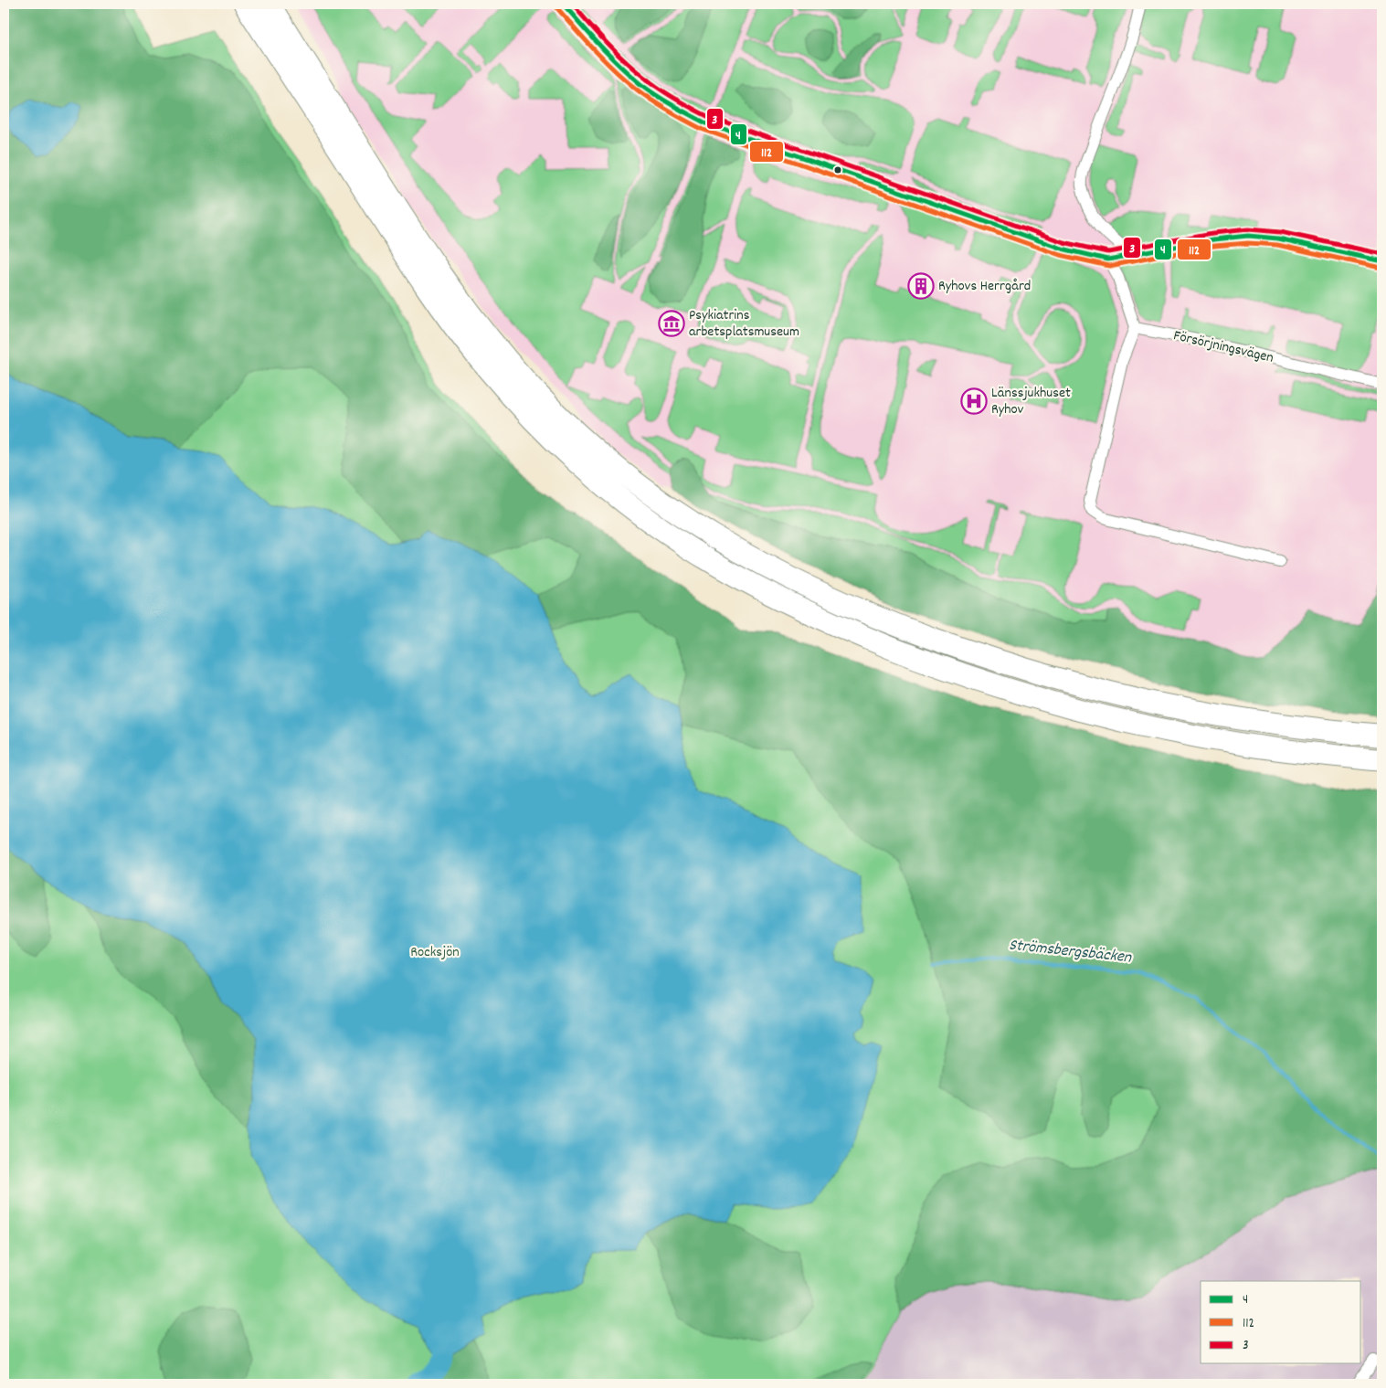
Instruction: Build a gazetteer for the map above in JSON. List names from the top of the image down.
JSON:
{
  "streets": {
    "street": ["Försörjningsvägen"]
  },
  "water": ["Strömsbergsbäcken"],
  "parks": ["Rocksjön"],
  "places": {
    "building": ["Ryhovs Herrgård"],
    "museum": ["Psykiatrins arbetsplatsmuseum"],
    "hospital": ["Länssjukhuset Ryhov"]
  },
  "lines": ["transit line 4", "transit line 3", "transit line 112"],
  "legend": ["4", "112", "3"]
}
